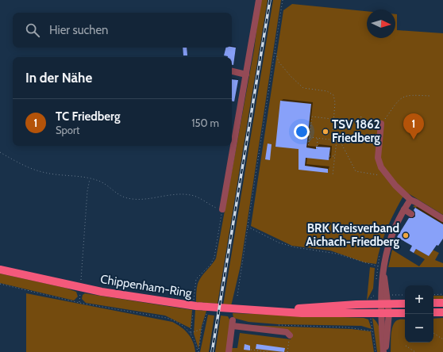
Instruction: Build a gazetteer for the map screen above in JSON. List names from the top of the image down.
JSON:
{
  "streets": {
    "main road": ["Chippenham-Ring"]
  },
  "places": ["TSV 1862 Friedberg", "BRK Kreisverband Aichach-Friedberg"],
  "north": "right",
  "page": {
    "search": "Hier suchen",
    "heading": "In der Nähe",
    "list": [
      {
        "mark": "1",
        "name": "TC Friedberg",
        "note": "Sport",
        "value": "150 m"
      }
    ],
    "pins": "1",
    "map_buttons": ["+", "−"]
  }
}
